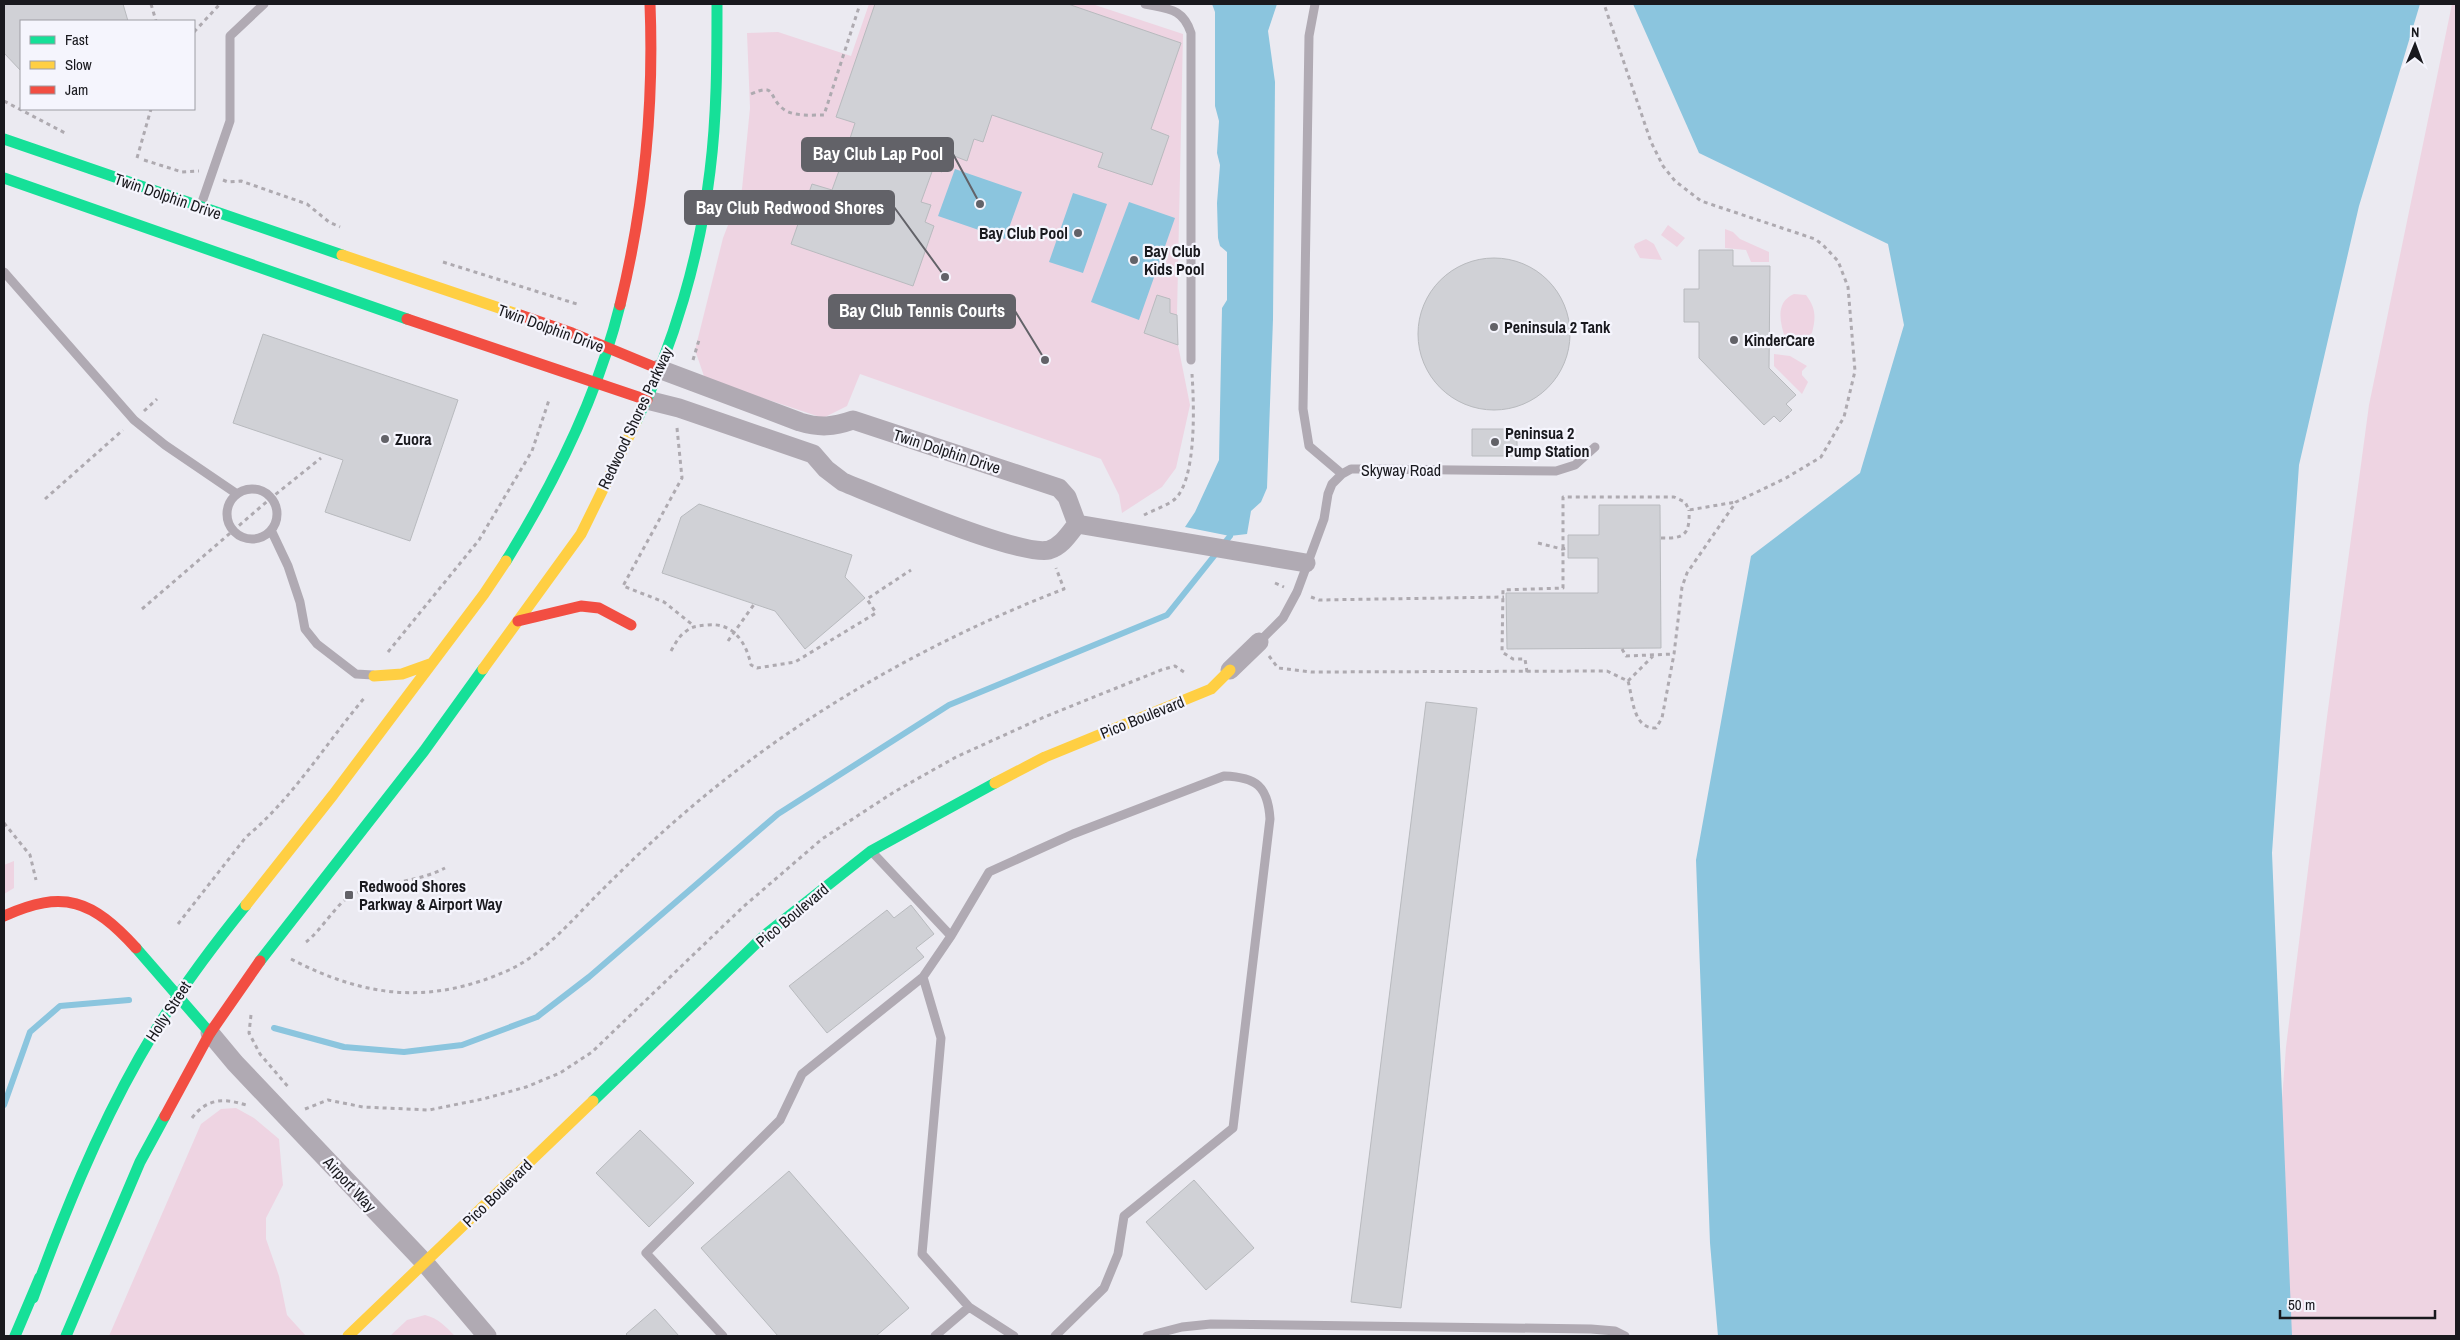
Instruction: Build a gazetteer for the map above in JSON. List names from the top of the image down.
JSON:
{
  "streets": {
    "main road": [
      "Twin Dolphin Drive",
      "Redwood Shores Parkway",
      "Pico Boulevard",
      "Holly Street"
    ],
    "street": ["Skyway Road", "Airport Way"]
  },
  "crossings": [
    ["Twin Dolphin Drive", "Redwood Shores Parkway"],
    ["Redwood Shores Parkway", "Airport Way"],
    ["Skyway Road", "Pico Boulevard"],
    ["Pico Boulevard", "Airport Way"]
  ],
  "places": {
    "other": [
      "Bay Club Lap Pool",
      "Bay Club Pool",
      "Bay Club Kids Pool",
      "Bay Club Redwood Shores",
      "Peninsula 2 Tank",
      "KinderCare",
      "Bay Club Tennis Courts",
      "Zuora",
      "Peninsua 2 Pump Station"
    ],
    "transit": ["Redwood Shores Parkway & Airport Way"]
  },
  "legend": ["Fast", "Slow", "Jam"],
  "scale_bar": "50 m",
  "north": "top"
}
